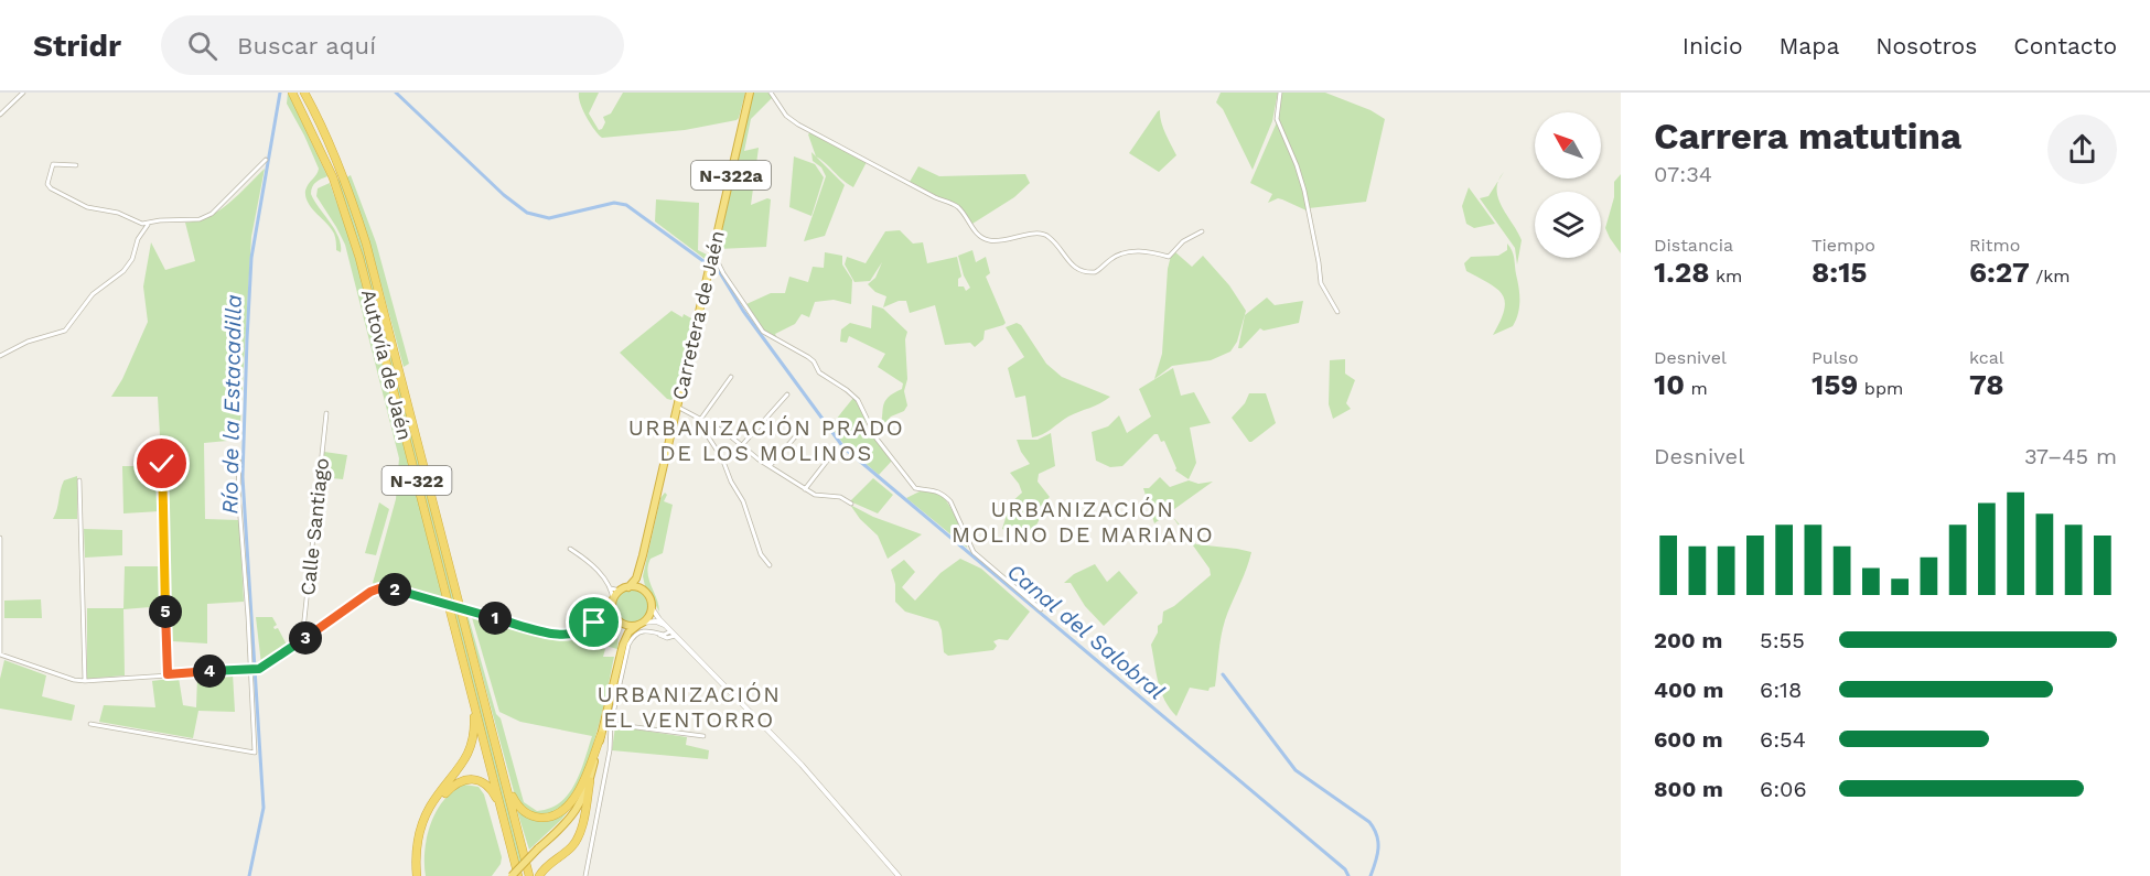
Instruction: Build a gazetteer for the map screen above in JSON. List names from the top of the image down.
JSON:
{
  "streets": {
    "highway": [
      "N-322a",
      "Carretera de Jaén",
      "Autovía de Jaén",
      "N-322"
    ],
    "street": ["Calle Santiago"]
  },
  "districts": ["URBANIZACIÓN PRADO DE LOS MOLINOS", "URBANIZACIÓN MOLINO DE MARIANO", "URBANIZACIÓN EL VENTORRO"],
  "water": ["Río de la Estacadilla", "Canal del Salobral"],
  "north": "top left",
  "page": {
    "header": "Stridr",
    "search": "Buscar aquí",
    "nav": [
      "Inicio",
      "Mapa",
      "Nosotros",
      "Contacto"
    ],
    "heading": ["Carrera matutina", "07:34"],
    "stats": [
      ["Distancia", "1.28 km"],
      ["Tiempo", "8:15"],
      ["Ritmo", "6:27 /km"],
      ["Desnivel", "10 m"],
      ["Pulso", "159 bpm"],
      ["kcal", "78"]
    ],
    "chart": ["Desnivel", "37–45 m"],
    "pins": [
      "2",
      "5",
      "1",
      "3",
      "4"
    ],
    "list": [
      {
        "name": "200 m",
        "note": "5:55"
      },
      {
        "name": "400 m",
        "note": "6:18"
      },
      {
        "name": "600 m",
        "note": "6:54"
      },
      {
        "name": "800 m",
        "note": "6:06"
      }
    ]
  }
}
